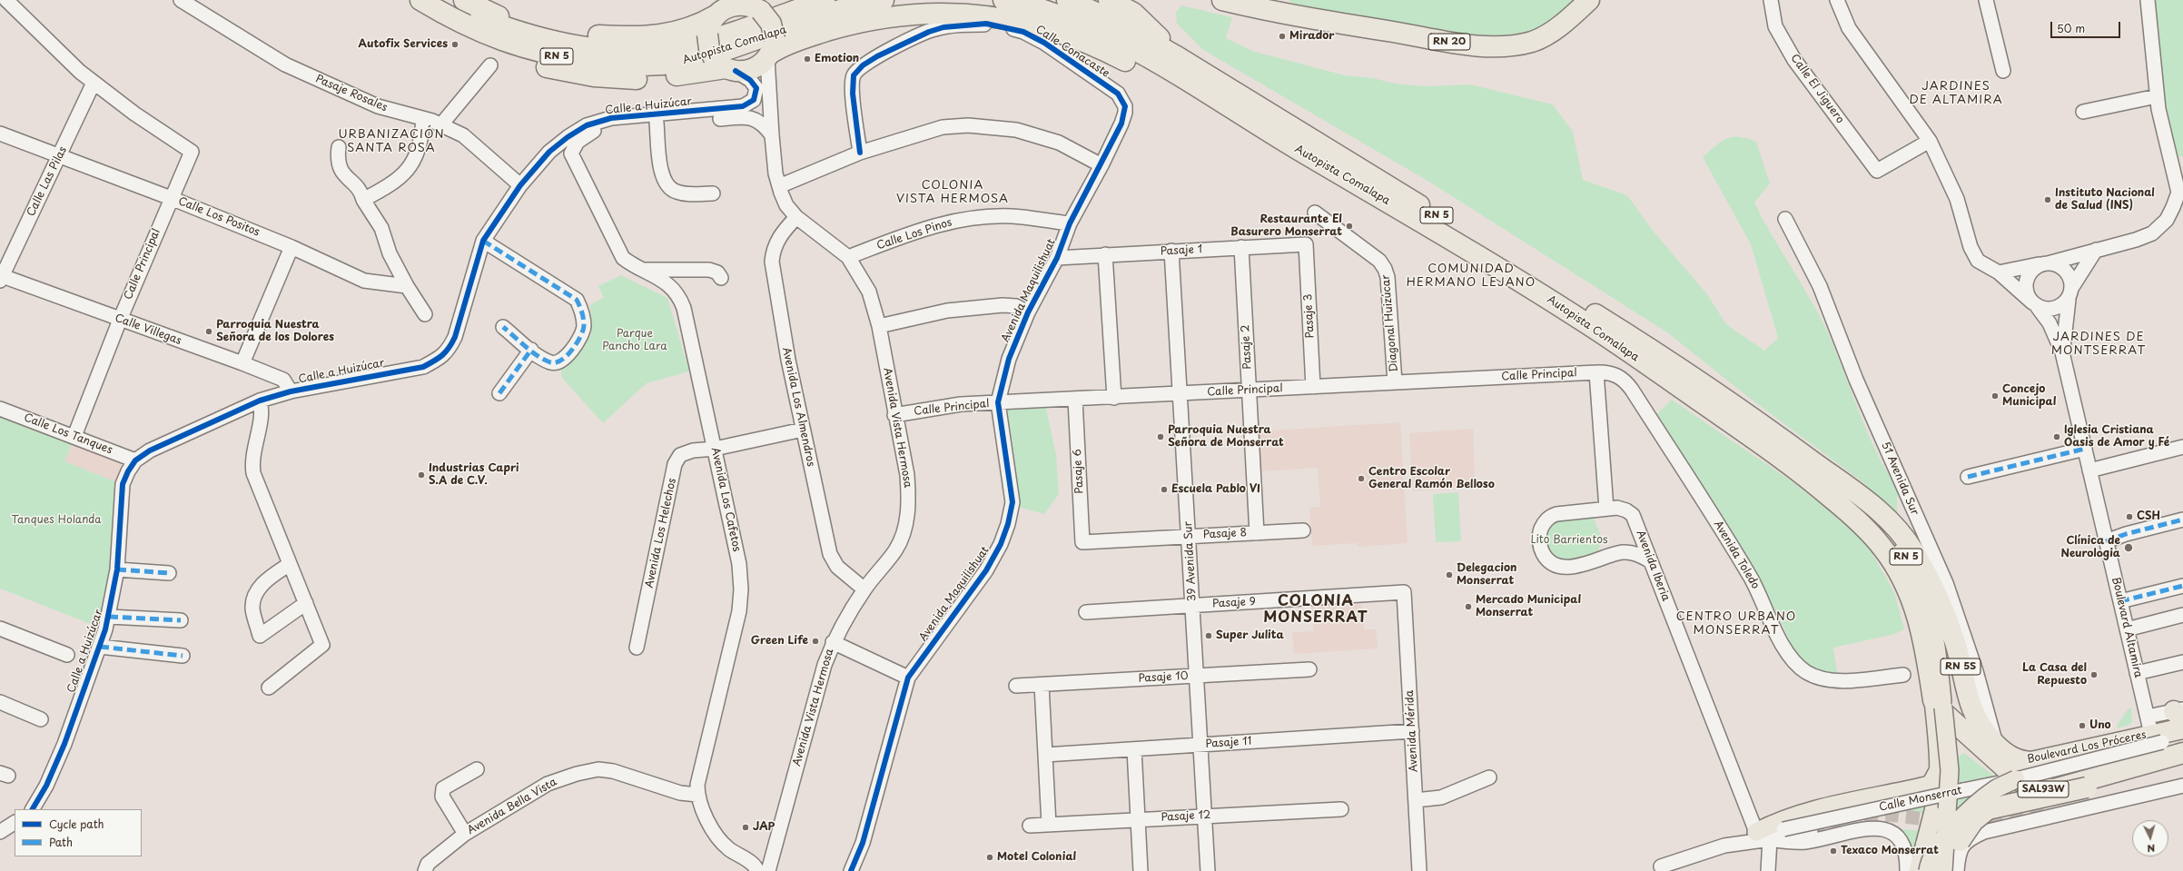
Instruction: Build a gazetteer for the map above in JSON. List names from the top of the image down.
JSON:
{
  "streets": {
    "highway": [
      "RN 20",
      "Autopista Comalapa",
      "RN 5",
      "RN 5S",
      "Boulevard Los Próceres",
      "SAL93W"
    ],
    "street": [
      "Calle Conacaste",
      "Calle El Jiguero",
      "Pasaje Rosales",
      "Calle a Huizúcar",
      "Calle Las Pilas",
      "Calle Los Positos",
      "Calle Los Pinos",
      "Pasaje 1",
      "Calle Principal",
      "Avenida Maquilishuat",
      "Pasaje 3",
      "Diagonal Huizúcar",
      "Calle Villegas",
      "Pasaje 2",
      "Avenida Los Almendros",
      "Avenida Vista Hermosa",
      "Calle Los Tanques",
      "Pasaje 6",
      "51 Avenida Sur",
      "Avenida Los Cafetos",
      "Avenida Los Helechos",
      "Pasaje 8",
      "Avenida Toledo",
      "39 Avenida Sur",
      "Avenida Iberia",
      "Pasaje 9",
      "Boulevard Altamira",
      "Pasaje 10",
      "Avenida Mérida",
      "Pasaje 11",
      "Calle Monserrat",
      "Avenida Bella Vista",
      "Pasaje 12"
    ]
  },
  "crossings": [
    ["Autopista Comalapa", "RN 5"],
    ["Autopista Comalapa", "Boulevard Los Próceres"],
    ["Autopista Comalapa", "SAL93W"],
    ["Calle Conacaste", "Avenida Maquilishuat"],
    ["RN 5", "Boulevard Los Próceres"],
    ["RN 5", "SAL93W"],
    ["Calle El Jiguero", "Boulevard Altamira"],
    ["Pasaje Rosales", "Calle a Huizúcar"],
    ["Calle a Huizúcar", "Calle Villegas"],
    ["Calle a Huizúcar", "Avenida Vista Hermosa"],
    ["Calle a Huizúcar", "Calle Los Tanques"],
    ["Calle a Huizúcar", "Avenida Los Cafetos"],
    ["Calle Las Pilas", "Calle Los Positos"],
    ["Calle Las Pilas", "Calle Principal"],
    ["Calle Las Pilas", "Calle Villegas"],
    ["Calle Los Positos", "Calle Principal"],
    ["Calle Los Pinos", "Avenida Maquilishuat"],
    ["Calle Los Pinos", "Avenida Vista Hermosa"],
    ["Pasaje 1", "Avenida Maquilishuat"],
    ["Pasaje 1", "Pasaje 3"],
    ["Pasaje 1", "Pasaje 2"],
    ["Pasaje 1", "39 Avenida Sur"],
    ["Calle Principal", "Avenida Maquilishuat"],
    ["Calle Principal", "Pasaje 3"],
    ["Calle Principal", "Diagonal Huizúcar"],
    ["Calle Principal", "Calle Villegas"],
    ["Calle Principal", "Pasaje 2"],
    ["Calle Principal", "Avenida Vista Hermosa"],
    ["Calle Principal", "Calle Los Tanques"],
    ["Calle Principal", "Pasaje 6"],
    ["Calle Principal", "Avenida Toledo"],
    ["Calle Principal", "39 Avenida Sur"],
    ["Pasaje 2", "Pasaje 8"],
    ["Avenida Los Almendros", "Avenida Vista Hermosa"],
    ["Avenida Los Almendros", "Avenida Los Helechos"],
    ["Avenida Vista Hermosa", "Avenida Los Cafetos"],
    ["Pasaje 6", "Pasaje 8"],
    ["51 Avenida Sur", "Boulevard Los Próceres"],
    ["Avenida Los Cafetos", "Avenida Los Helechos"],
    ["Avenida Los Cafetos", "Avenida Bella Vista"],
    ["Pasaje 8", "39 Avenida Sur"],
    ["39 Avenida Sur", "Pasaje 9"],
    ["39 Avenida Sur", "Pasaje 10"],
    ["39 Avenida Sur", "Pasaje 11"],
    ["39 Avenida Sur", "Pasaje 12"],
    ["Avenida Iberia", "Calle Monserrat"],
    ["Pasaje 9", "Avenida Mérida"],
    ["Boulevard Altamira", "Boulevard Los Próceres"],
    ["Boulevard Altamira", "Calle Monserrat"],
    ["Avenida Mérida", "Pasaje 11"],
    ["Boulevard Los Próceres", "Calle Monserrat"]
  ],
  "districts": [
    "JARDINES DE ALTAMIRA",
    "URBANIZACIÓN SANTA ROSA",
    "COLONIA VISTA HERMOSA",
    "COMUNIDAD HERMANO LEJANO",
    "JARDINES DE MONTSERRAT",
    "COLONIA MONSERRAT",
    "CENTRO URBANO MONSERRAT"
  ],
  "parks": ["Parque Pancho Lara", "Tanques Holanda", "Lito Barrientos"],
  "places": [
    "Mirador",
    "Autofix Services",
    "Emotion",
    "Instituto Nacional de Salud (INS)",
    "Restaurante El Basurero Monserrat",
    "Parroquia Nuestra Señora de los Dolores",
    "Concejo Municipal",
    "Parroquia Nuestra Señora de Monserrat",
    "Iglesia Cristiana Oasis de Amor y Fé",
    "Industrias Capri S.A de C.V.",
    "Centro Escolar General Ramón Belloso",
    "Escuela Pablo VI",
    "CSH",
    "Clínica de Neurologia",
    "Delegacion Monserrat",
    "Mercado Municipal Monserrat",
    "Super Julita",
    "Green Life",
    "La Casa del Repuesto",
    "Uno",
    "JAP",
    "Texaco Monserrat",
    "Motel Colonial"
  ],
  "legend": ["Cycle path", "Path"],
  "scale_bar": "50 m",
  "north": "bottom"
}
